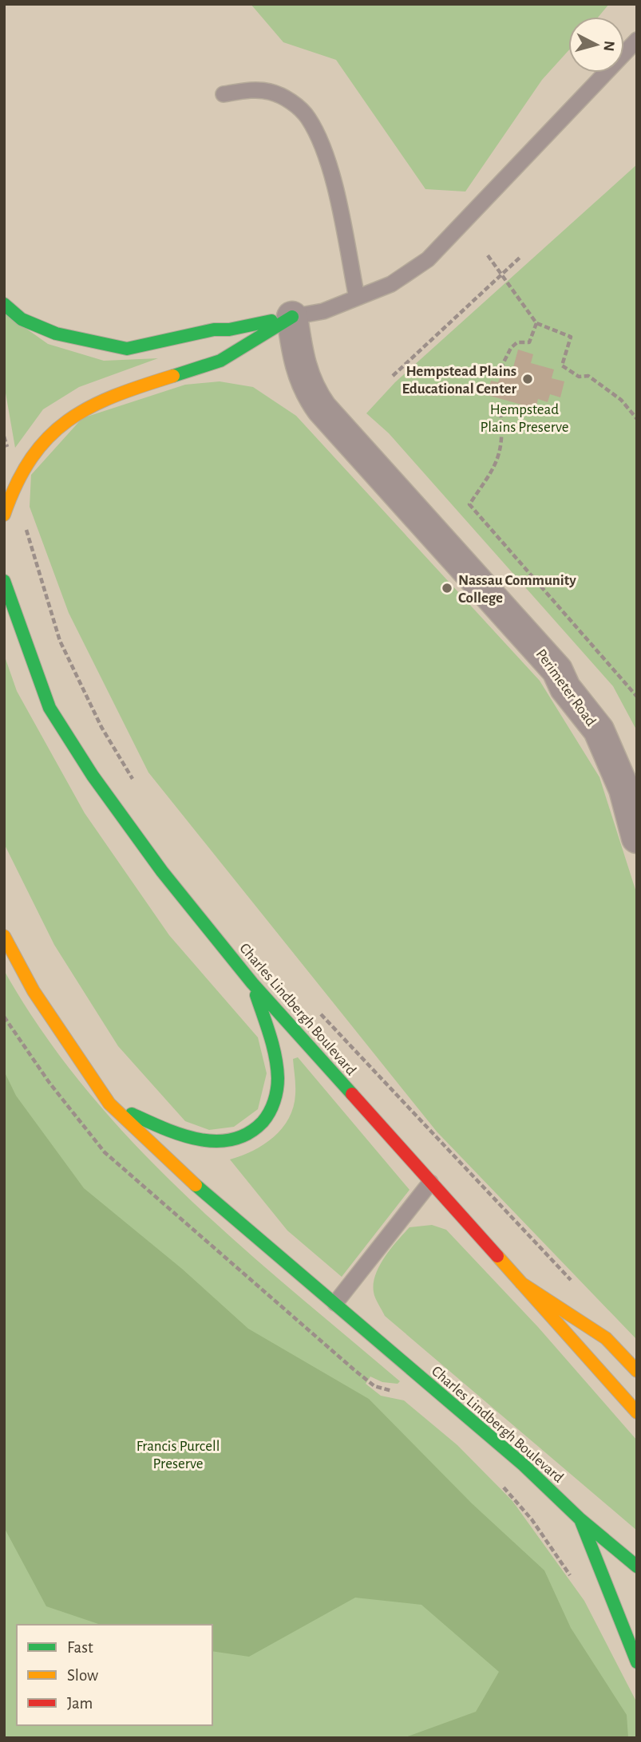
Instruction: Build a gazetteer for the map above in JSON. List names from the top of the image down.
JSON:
{
  "streets": {
    "main road": ["Charles Lindbergh Boulevard"],
    "street": ["Perimeter Road"]
  },
  "parks": ["Hempstead Plains Preserve", "Francis Purcell Preserve"],
  "places": ["Hempstead Plains Educational Center", "Nassau Community College"],
  "legend": ["Fast", "Slow", "Jam"],
  "north": "right"
}
